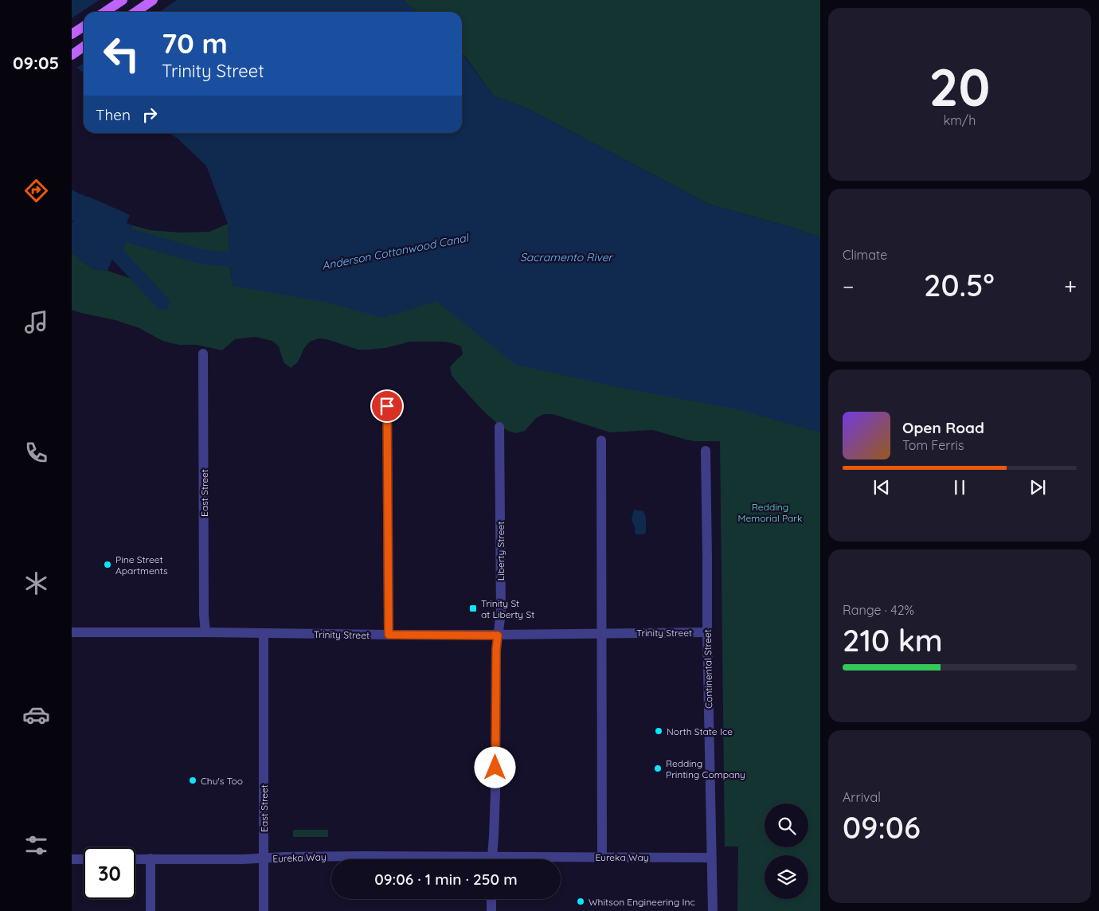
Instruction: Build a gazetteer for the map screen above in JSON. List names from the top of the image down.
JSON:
{
  "streets": {
    "street": [
      "East Street",
      "Liberty Street",
      "Trinity Street",
      "Continental Street",
      "Eureka Way"
    ]
  },
  "crossings": [
    ["East Street", "Trinity Street"],
    ["East Street", "Eureka Way"],
    ["Liberty Street", "Trinity Street"],
    ["Trinity Street", "Continental Street"],
    ["Continental Street", "Eureka Way"]
  ],
  "water": ["Anderson Cottonwood Canal", "Sacramento River"],
  "parks": ["Redding Memorial Park"],
  "places": {
    "other": [
      "Pine Street Apartments",
      "North State Ice",
      "Redding Printing Company",
      "Chu's Too",
      "Whitson Engineering Inc"
    ],
    "transit": ["Trinity St at Liberty St"]
  },
  "page": {
    "tabs": "09:05",
    "tile": [
      ["20", "km/h"],
      "Climate",
      ["Range · 42%", "210 km"],
      ["Arrival", "09:06"]
    ],
    "turn": ["70 m", "Trinity Street"],
    "then": "Then",
    "heat": ["−", "20.5°", "+"],
    "song": ["Open Road", "Tom Ferris"],
    "limit": "30",
    "trip": "09:06 · 1 min · 250 m"
  }
}
